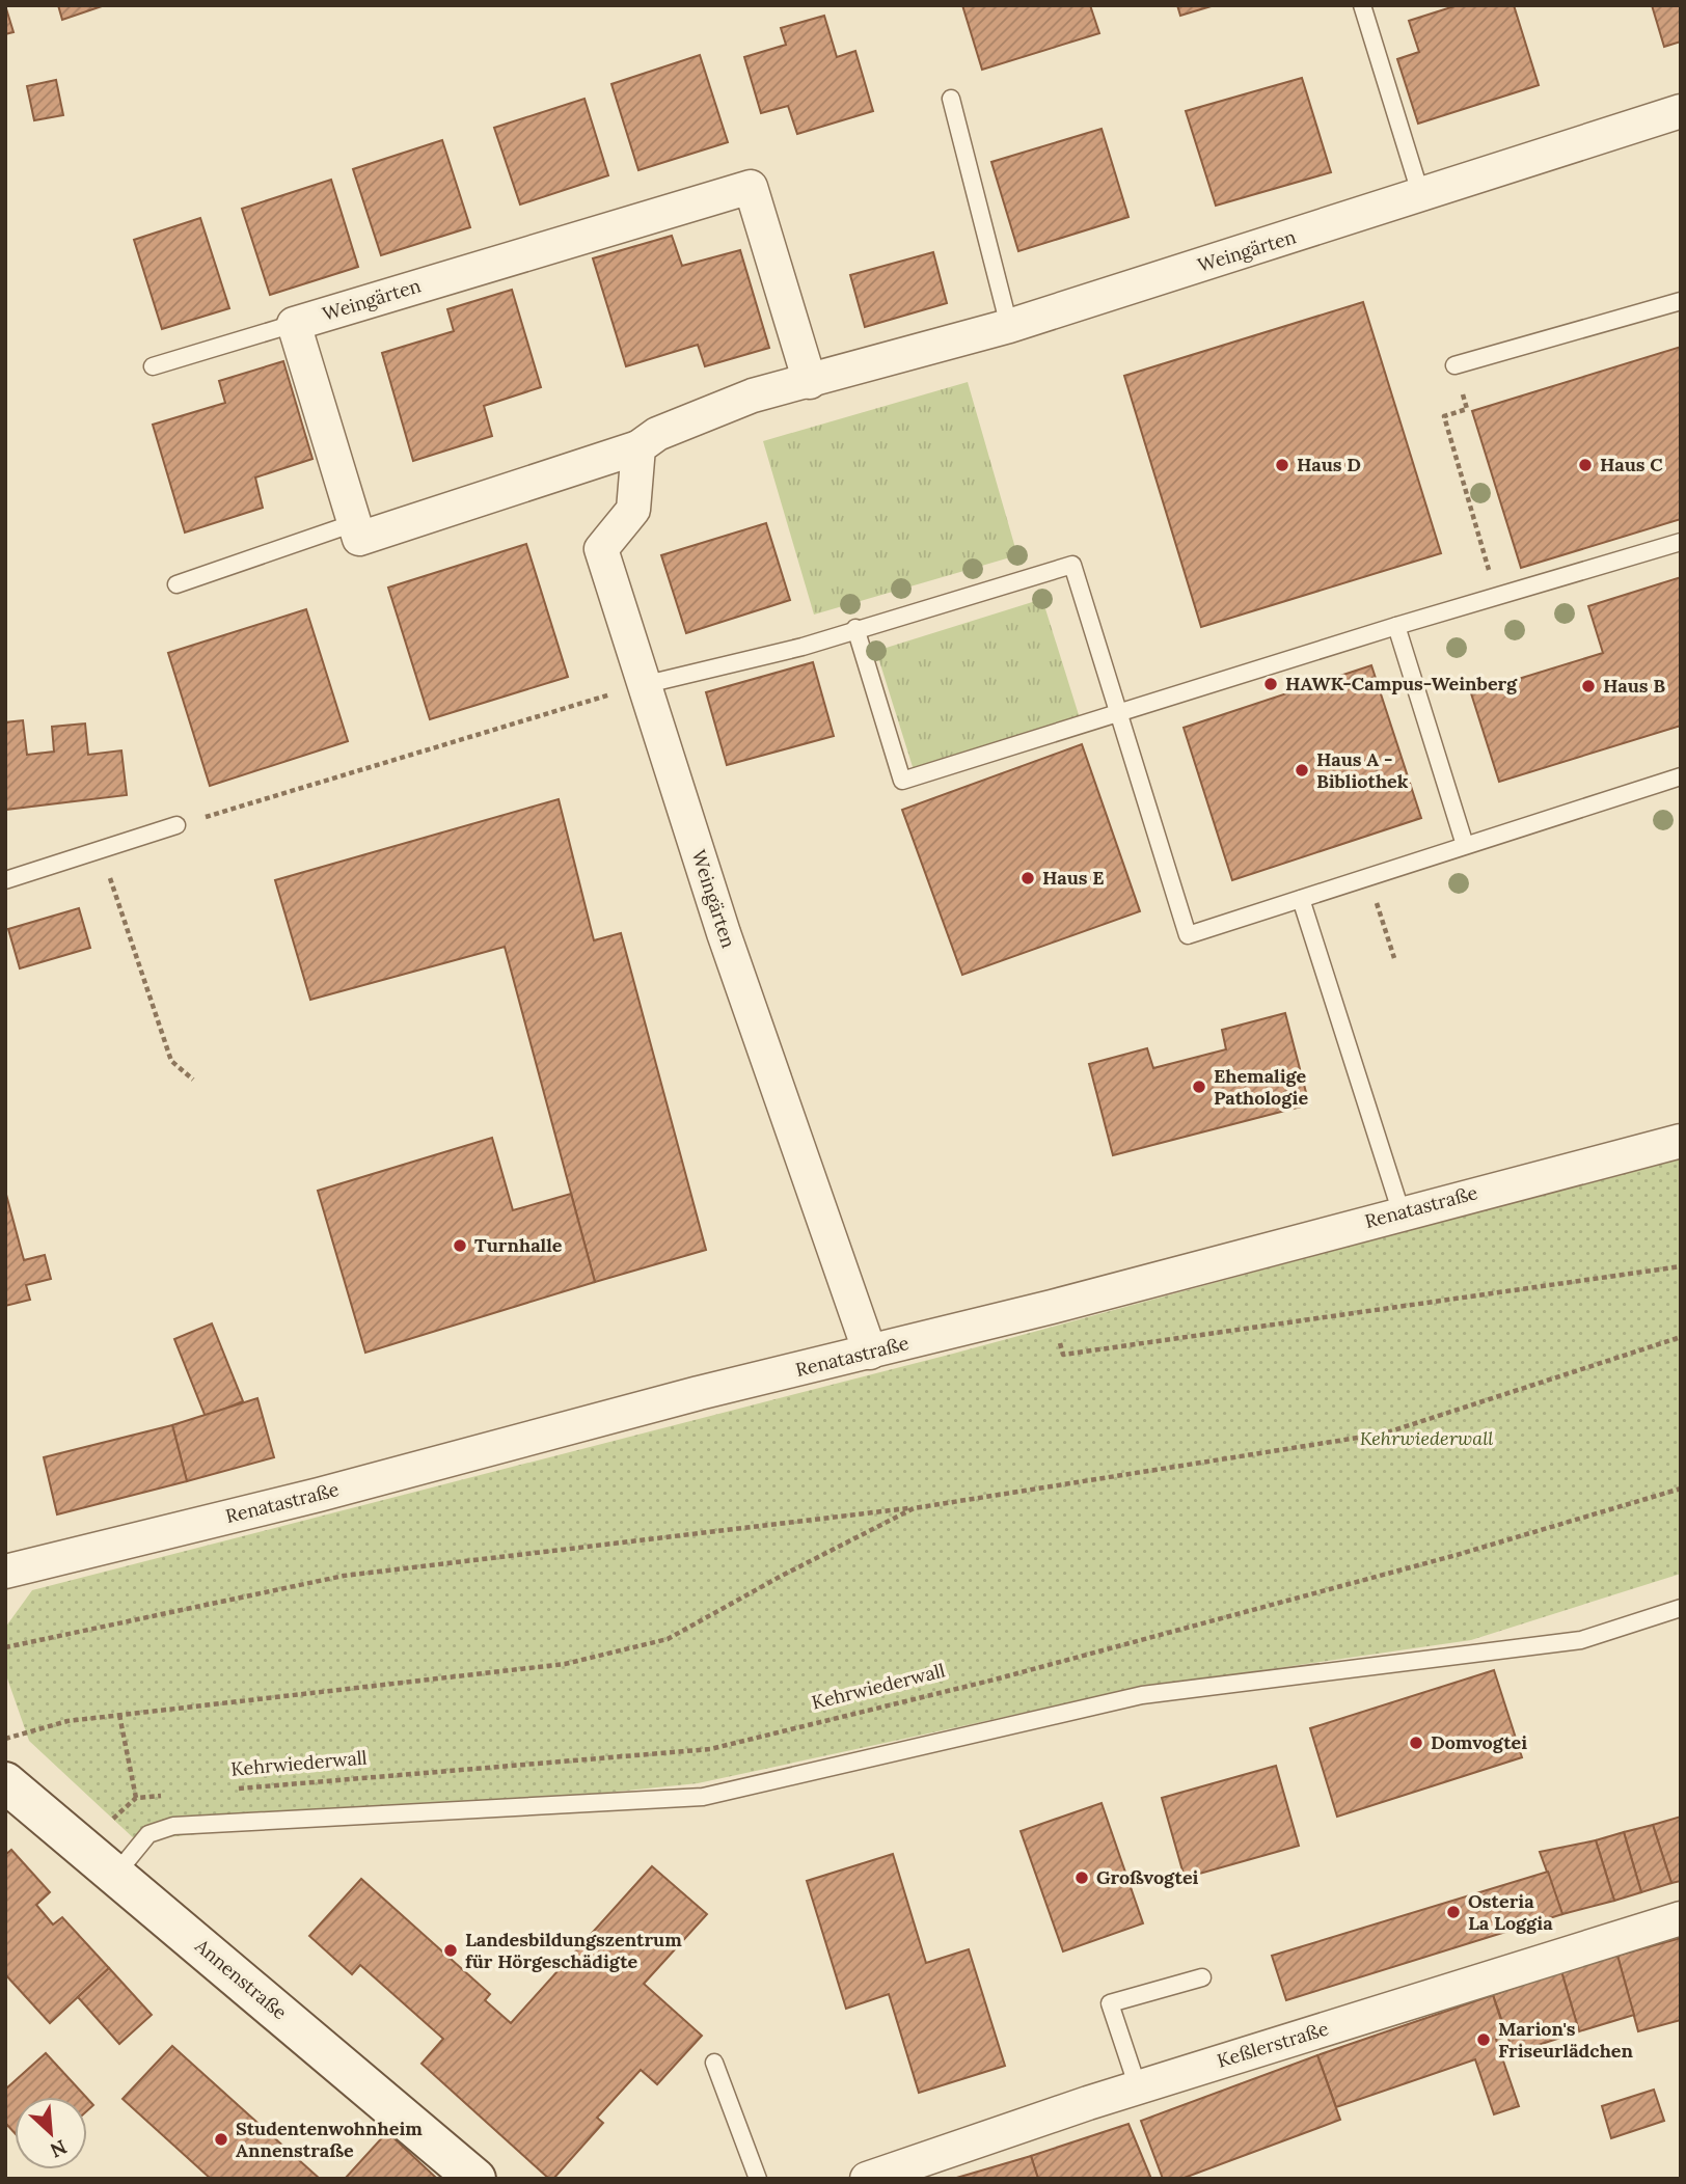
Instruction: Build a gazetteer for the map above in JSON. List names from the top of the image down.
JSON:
{
  "streets": {
    "street": [
      "Weingärten",
      "Renatastraße",
      "Annenstraße",
      "Keßlerstraße"
    ],
    "path": ["Kehrwiederwall"]
  },
  "crossings": [
    ["Weingärten", "Renatastraße"]
  ],
  "parks": ["Kehrwiederwall"],
  "places": [
    "Haus D",
    "Haus C",
    "HAWK-Campus-Weinberg",
    "Haus B",
    "Haus A - Bibliothek",
    "Haus E",
    "Ehemalige Pathologie",
    "Turnhalle",
    "Domvogtei",
    "Großvogtei",
    "Osteria La Loggia",
    "Landesbildungszentrum für Hörgeschädigte",
    "Marion's Friseurlädchen",
    "Studentenwohnheim Annenstraße"
  ],
  "north": "bottom right"
}
